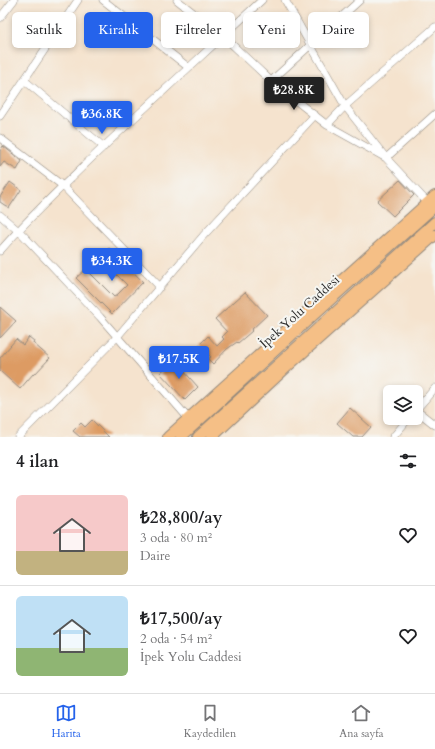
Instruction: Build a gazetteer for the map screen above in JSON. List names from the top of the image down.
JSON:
{
  "streets": {
    "highway": ["İpek Yolu Caddesi"]
  },
  "page": {
    "chip": [
      "Satılık",
      "Kiralık",
      "Filtreler",
      "Yeni",
      "Daire"
    ],
    "price": [
      "₺28.8K",
      "₺36.8K",
      "₺34.3K",
      "₺17.5K"
    ],
    "heading": "4 ilan",
    "list": [
      {
        "name": "₺28,800/ay",
        "note": "3 oda · 80 m² · Daire"
      },
      {
        "name": "₺17,500/ay",
        "note": "2 oda · 54 m² · İpek Yolu Caddesi"
      }
    ],
    "tabs": ["Harita", "Kaydedilen", "Ana sayfa"]
  }
}
